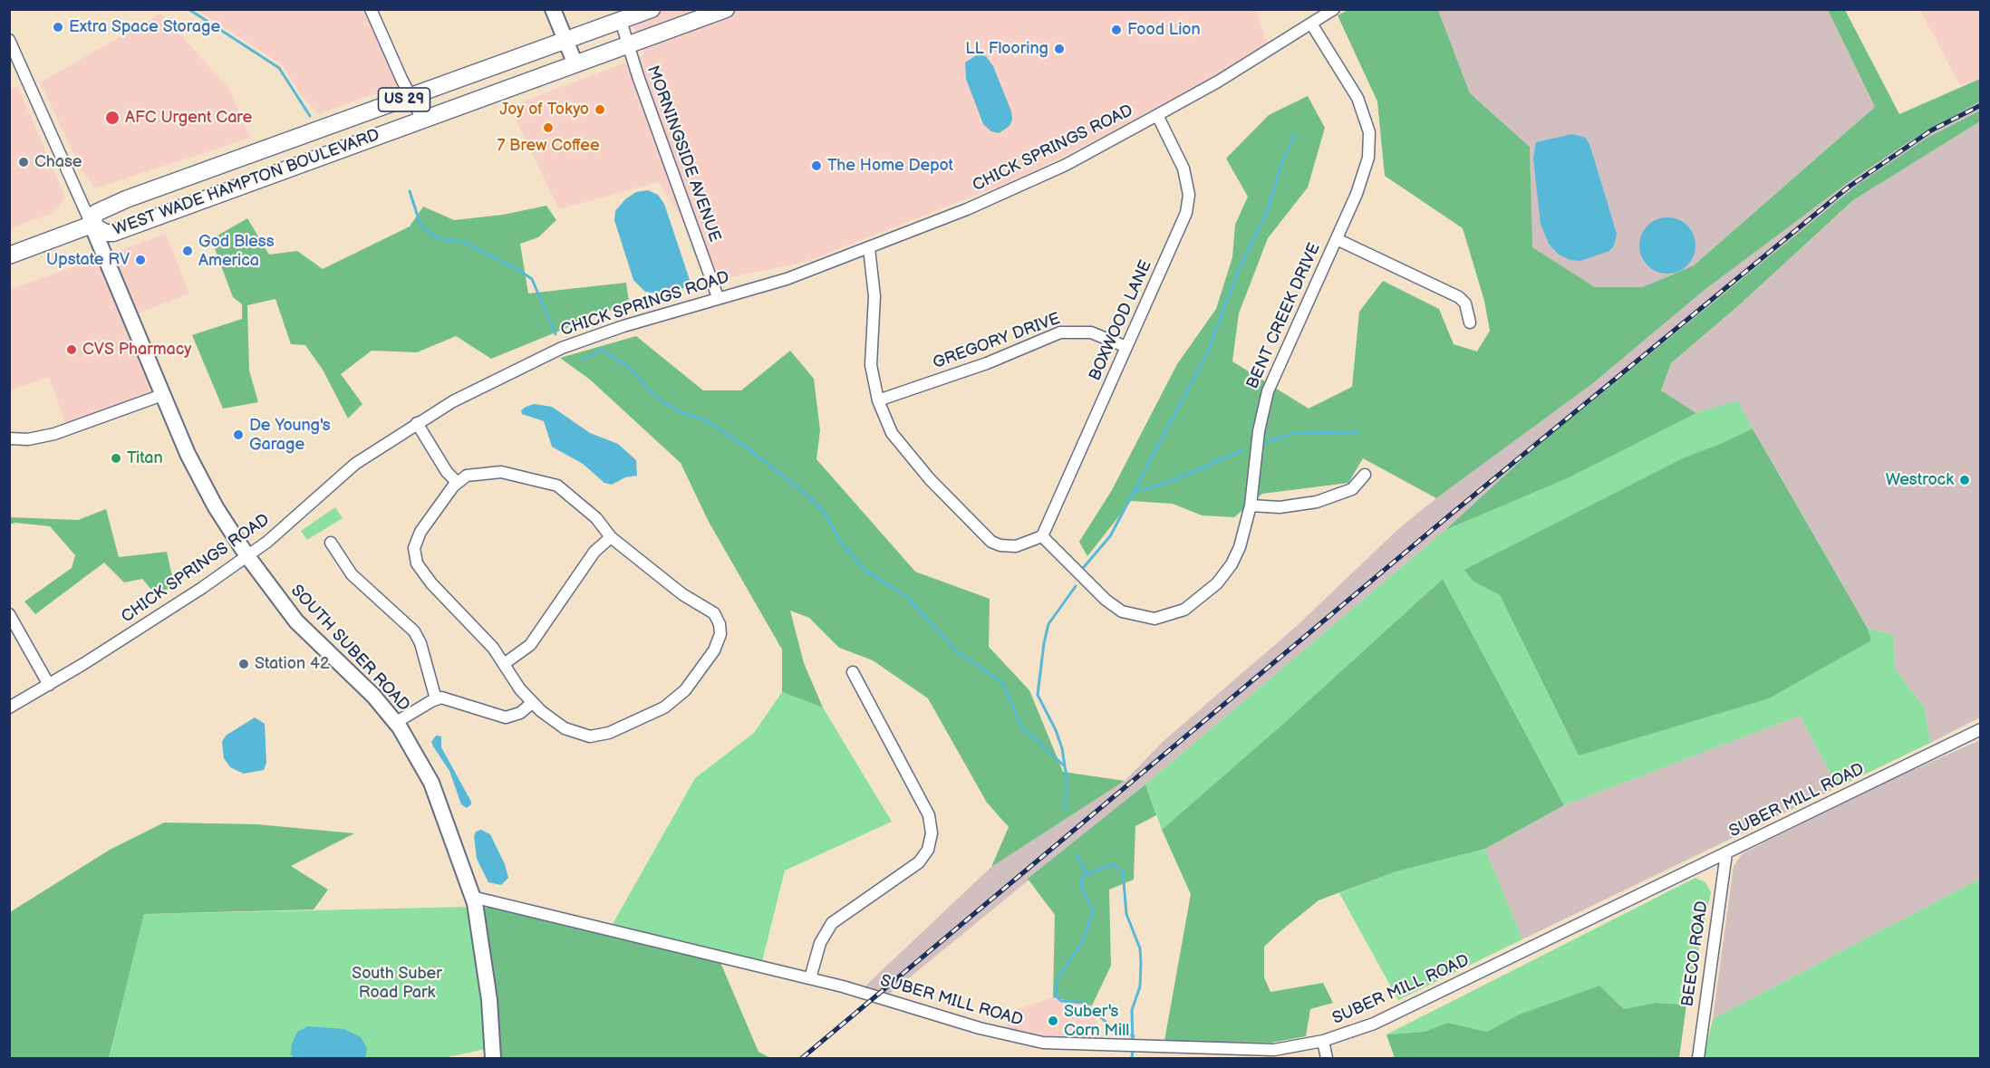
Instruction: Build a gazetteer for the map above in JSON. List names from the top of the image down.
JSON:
{
  "streets": {
    "main road": ["US 29", "WEST WADE HAMPTON BOULEVARD"],
    "street": [
      "CHICK SPRINGS ROAD",
      "MORNINGSIDE AVENUE",
      "BENT CREEK DRIVE",
      "BOXWOOD LANE",
      "GREGORY DRIVE",
      "SOUTH SUBER ROAD",
      "SUBER MILL ROAD",
      "BEECO ROAD"
    ]
  },
  "crossings": [
    ["US 29", "WEST WADE HAMPTON BOULEVARD"],
    ["US 29", "SOUTH SUBER ROAD"],
    ["CHICK SPRINGS ROAD", "MORNINGSIDE AVENUE"],
    ["CHICK SPRINGS ROAD", "BENT CREEK DRIVE"],
    ["CHICK SPRINGS ROAD", "BOXWOOD LANE"],
    ["CHICK SPRINGS ROAD", "SOUTH SUBER ROAD"],
    ["MORNINGSIDE AVENUE", "WEST WADE HAMPTON BOULEVARD"],
    ["WEST WADE HAMPTON BOULEVARD", "SOUTH SUBER ROAD"],
    ["BENT CREEK DRIVE", "BOXWOOD LANE"],
    ["BOXWOOD LANE", "GREGORY DRIVE"],
    ["SOUTH SUBER ROAD", "SUBER MILL ROAD"],
    ["SUBER MILL ROAD", "BEECO ROAD"]
  ],
  "parks": ["South Suber Road Park"],
  "places": [
    "Extra Space Storage",
    "Food Lion",
    "LL Flooring",
    "Joy of Tokyo",
    "AFC Urgent Care",
    "7 Brew Coffee",
    "Chase",
    "The Home Depot",
    "God Bless America",
    "Upstate RV",
    "CVS Pharmacy",
    "De Young's Garage",
    "Titan",
    "Westrock",
    "Station 42",
    "Suber's Corn Mill"
  ]
}
